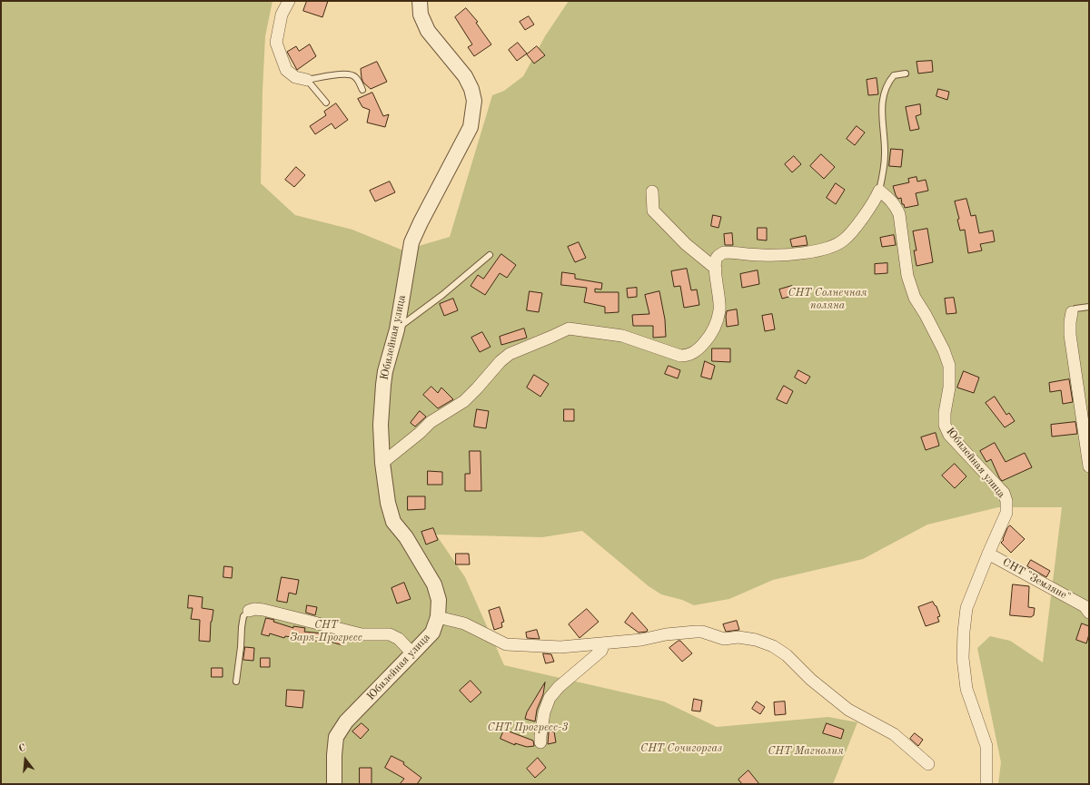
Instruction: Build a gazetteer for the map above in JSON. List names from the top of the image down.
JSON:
{
  "streets": {
    "street": ["Юбилейная улица", "СНТ \"Земляне\""]
  },
  "crossings": [
    ["Юбилейная улица", "СНТ \"Земляне\""]
  ],
  "parks": [
    "СНТ Солнечная поляна",
    "СНТ Заря-Прогресс",
    "СНТ Прогресс-3",
    "СНТ Сочигоргаз",
    "СНТ Магнолия"
  ],
  "north": "top"
}
